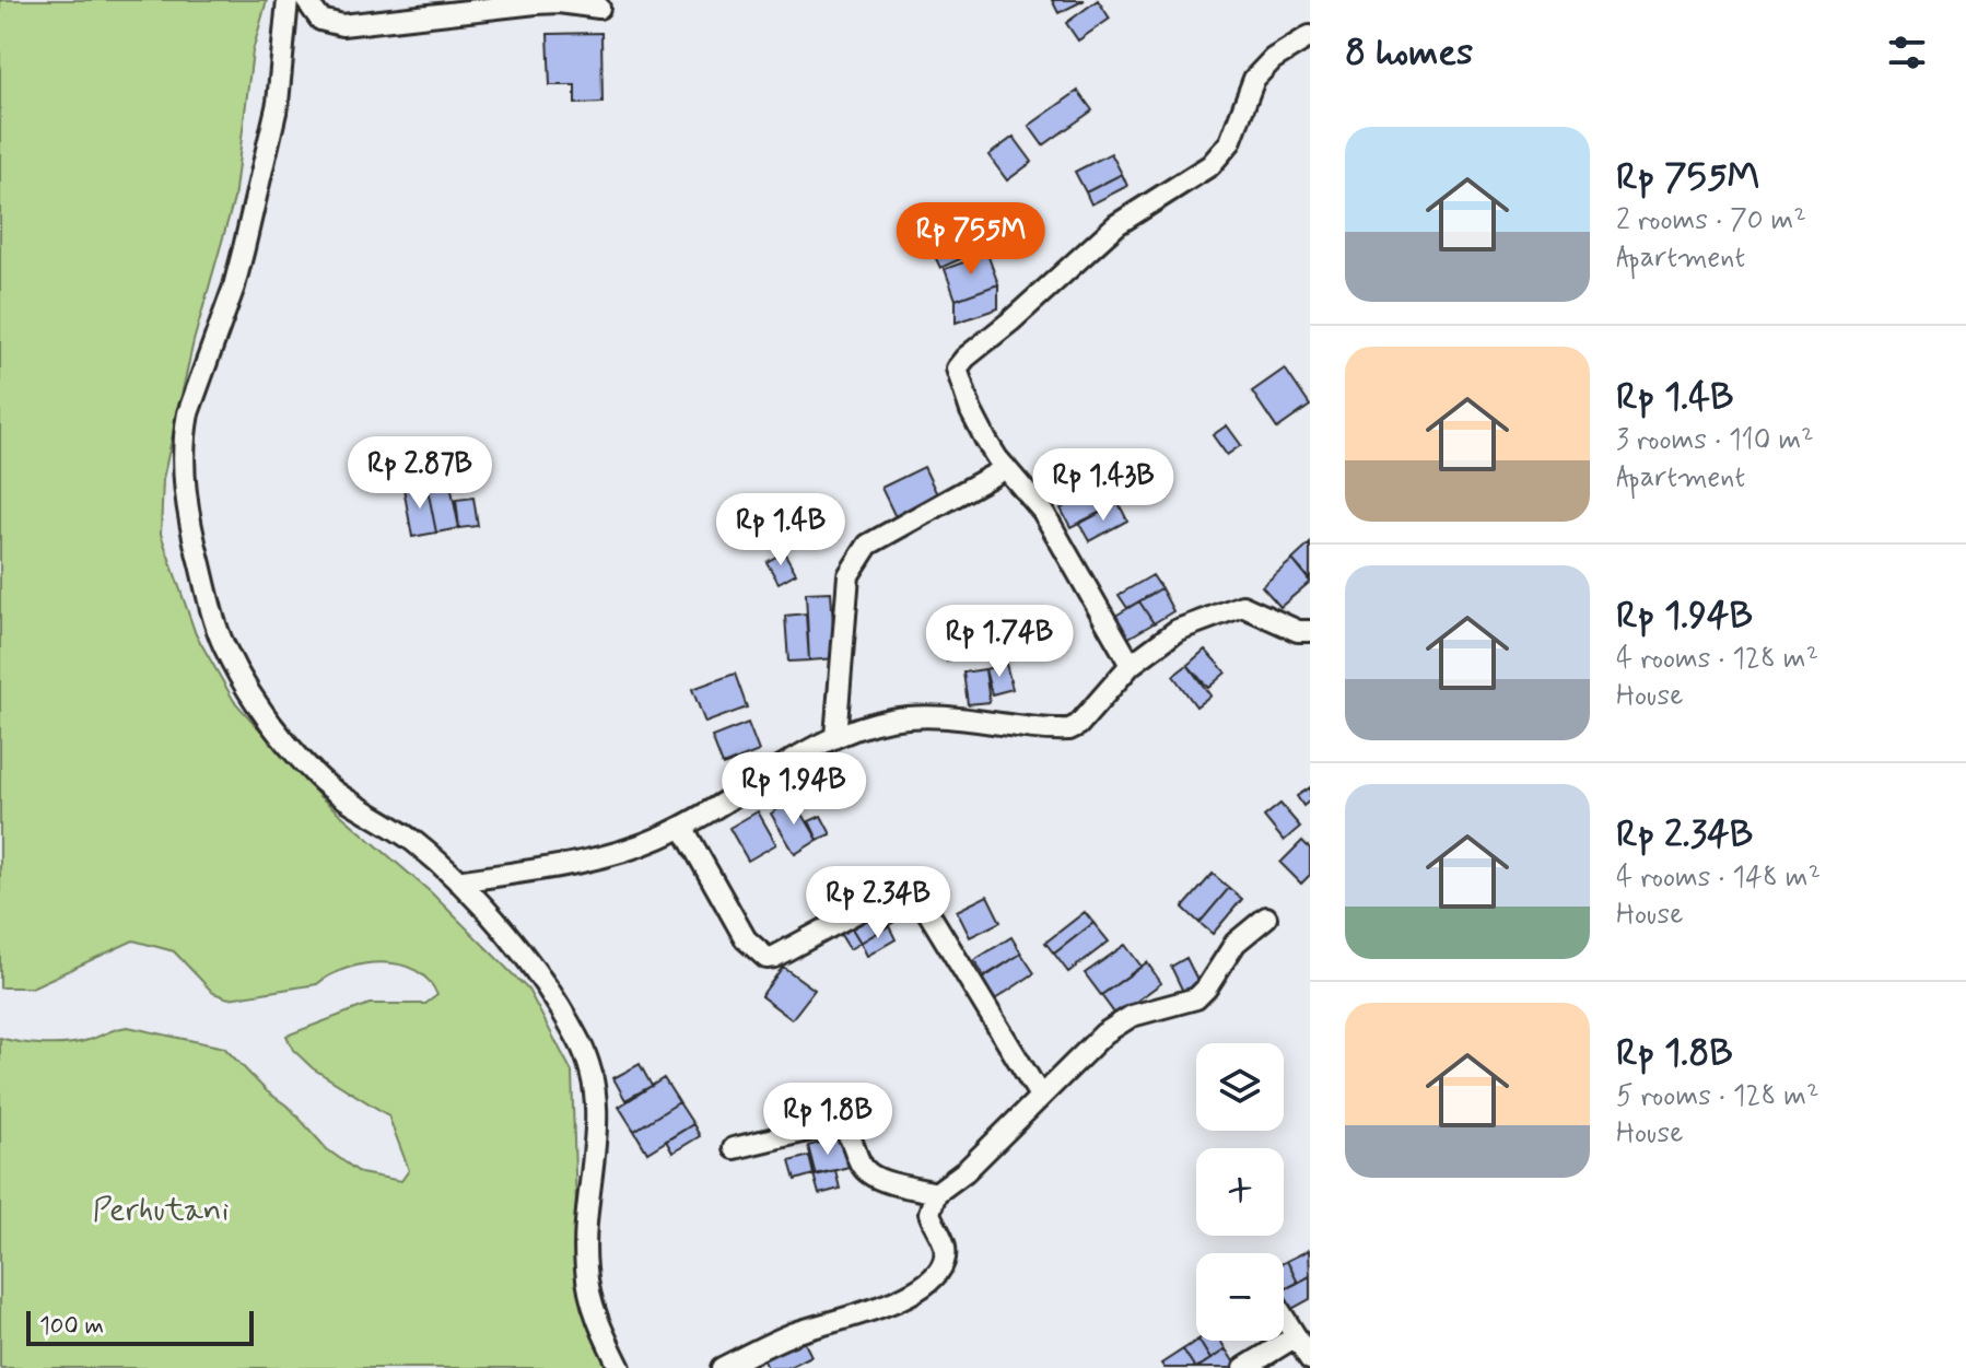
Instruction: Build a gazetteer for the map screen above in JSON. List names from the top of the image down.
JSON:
{
  "parks": ["Perhutani"],
  "scale_bar": "100 m",
  "page": {
    "heading": "8 homes",
    "list": [
      {
        "name": "Rp 755M",
        "note": "2 rooms · 70 m² · Apartment"
      },
      {
        "name": "Rp 1.4B",
        "note": "3 rooms · 110 m² · Apartment"
      },
      {
        "name": "Rp 1.94B",
        "note": "4 rooms · 128 m² · House"
      },
      {
        "name": "Rp 2.34B",
        "note": "4 rooms · 148 m² · House"
      },
      {
        "name": "Rp 1.8B",
        "note": "5 rooms · 128 m² · House"
      }
    ],
    "price": [
      "Rp 755M",
      "Rp 2.87B",
      "Rp 1.43B",
      "Rp 1.4B",
      "Rp 1.74B",
      "Rp 1.94B",
      "Rp 2.34B",
      "Rp 1.8B"
    ],
    "map_buttons": ["+", "−"],
    "scale": "100 m"
  }
}
